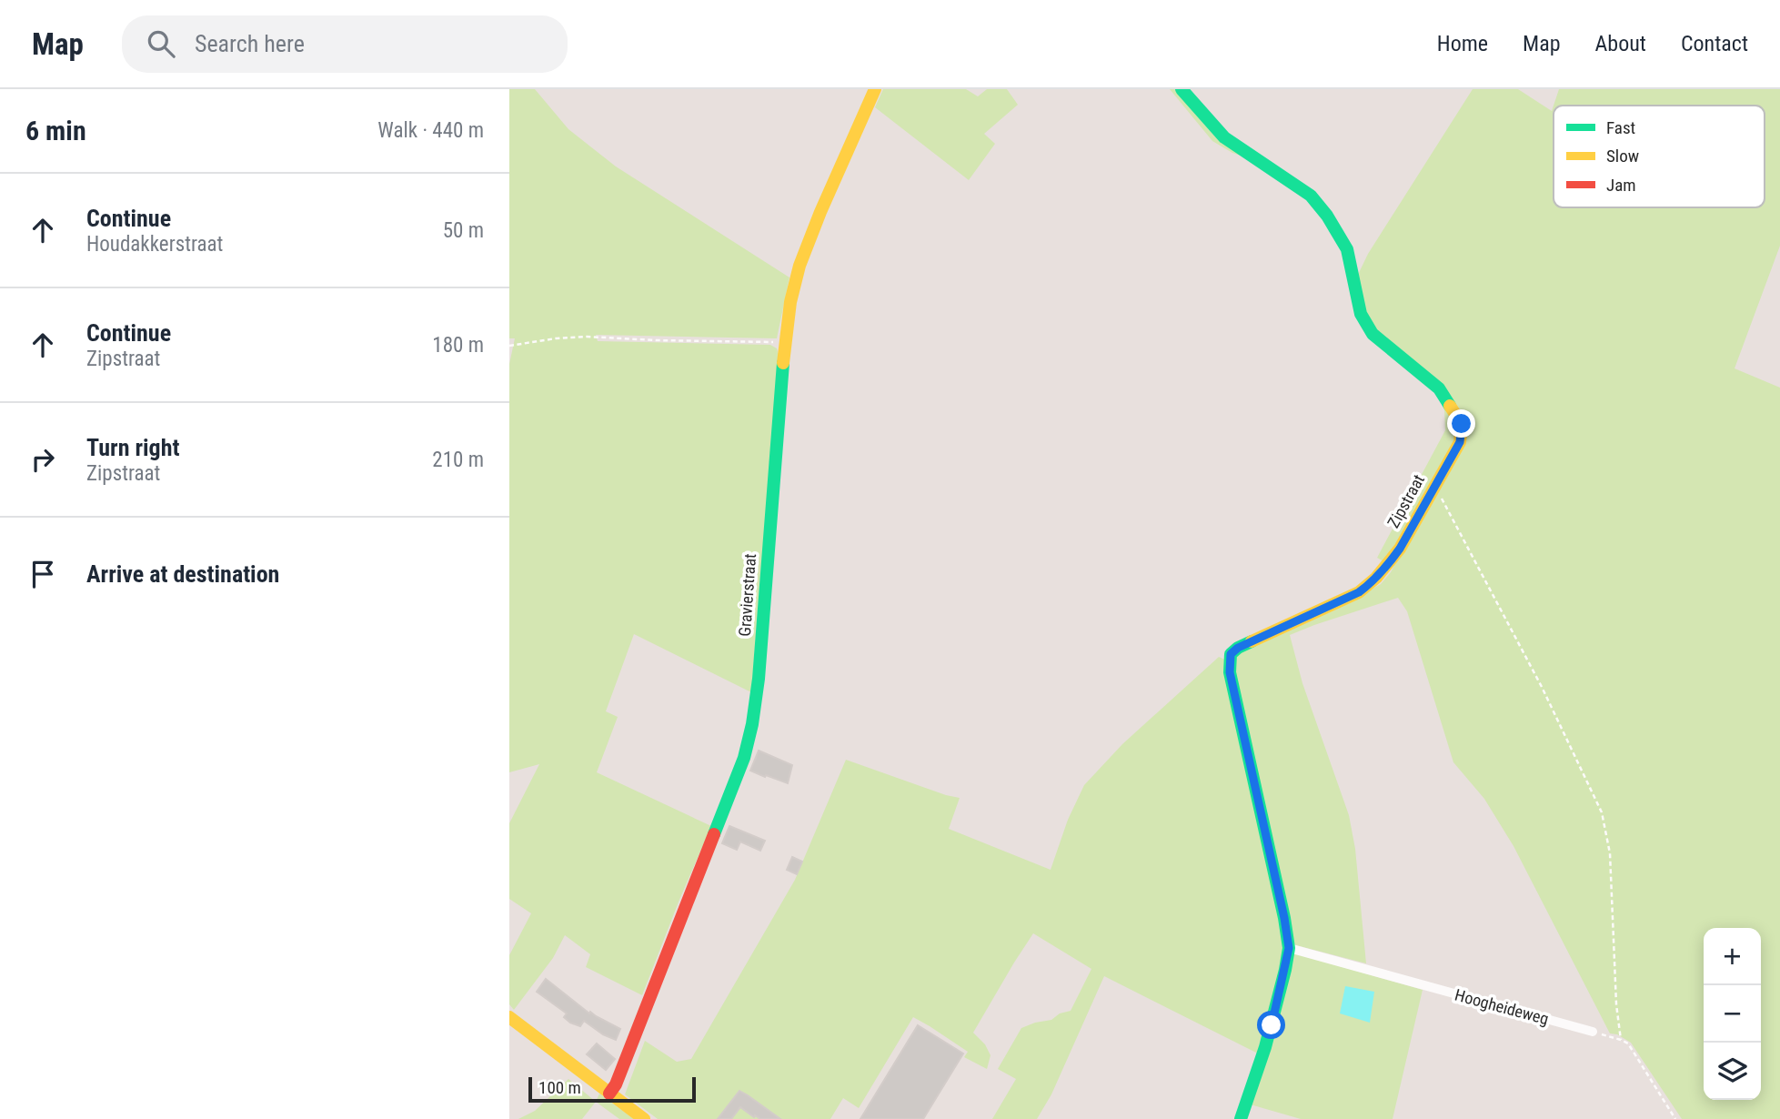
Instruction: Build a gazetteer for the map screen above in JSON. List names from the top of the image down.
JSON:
{
  "streets": {
    "street": ["Zipstraat", "Gravierstraat", "Hoogheideweg"]
  },
  "crossings": [
    ["Zipstraat", "Hoogheideweg"]
  ],
  "legend": ["Fast", "Slow", "Jam"],
  "scale_bar": "100 m",
  "page": {
    "header": "Map",
    "search": "Search here",
    "nav": [
      "Home",
      "Map",
      "About",
      "Contact"
    ],
    "heading": ["6 min", "Walk · 440 m"],
    "list": [
      ["Continue", "Houdakkerstraat", "50 m"],
      ["Continue", "Zipstraat", "180 m"],
      ["Turn right", "Zipstraat", "210 m"],
      "Arrive at destination"
    ],
    "map_buttons": ["+", "−"],
    "scale": "100 m"
  }
}
